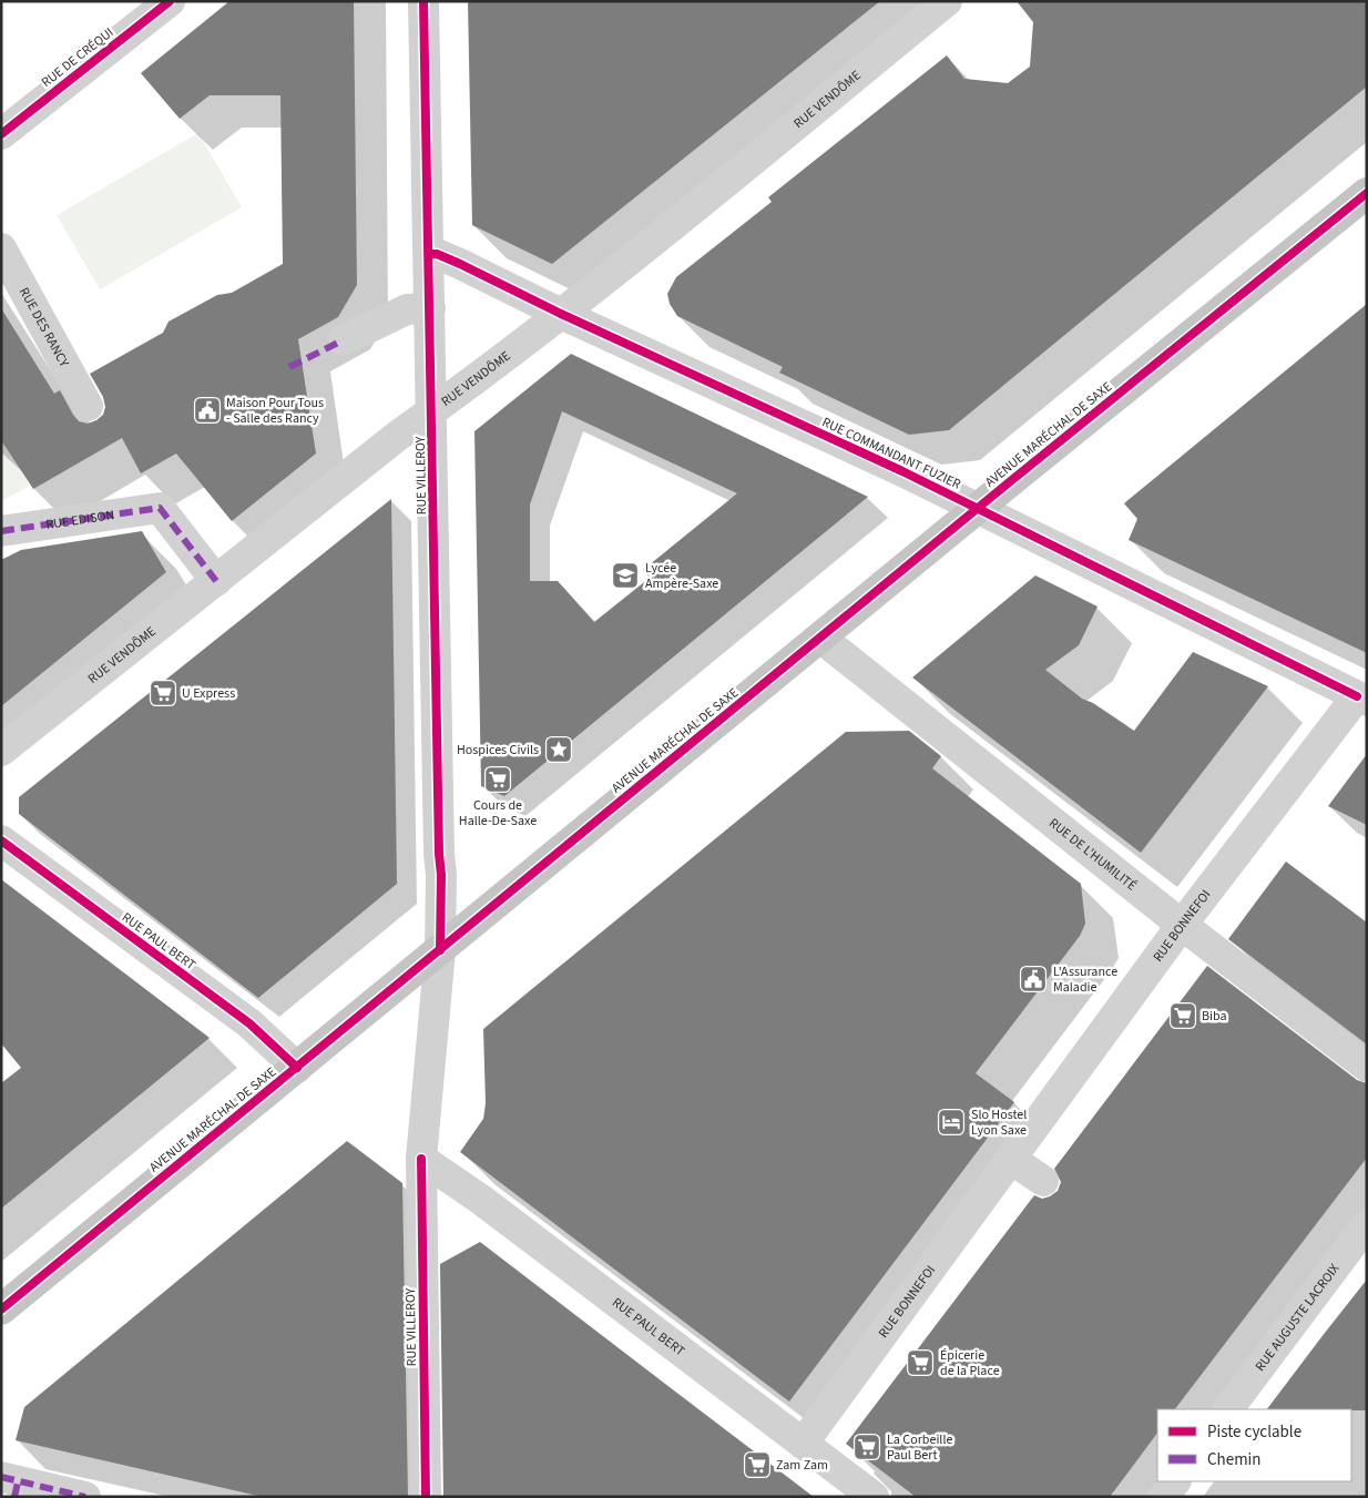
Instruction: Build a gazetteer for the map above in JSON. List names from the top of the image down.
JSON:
{
  "streets": {
    "main road": ["AVENUE MARÉCHAL DE SAXE"],
    "street": [
      "RUE DE CRÉQUI",
      "RUE VENDÔME",
      "RUE DES RANCY",
      "RUE COMMANDANT FUZIER",
      "RUE VILLEROY",
      "RUE EDISON",
      "RUE DE L'HUMILITÉ",
      "RUE BONNEFOI",
      "RUE PAUL BERT",
      "RUE AUGUSTE LACROIX"
    ]
  },
  "crossings": [
    ["RUE VENDÔME", "RUE COMMANDANT FUZIER"],
    ["RUE VENDÔME", "RUE VILLEROY"],
    ["RUE VENDÔME", "RUE EDISON"],
    ["AVENUE MARÉCHAL DE SAXE", "RUE COMMANDANT FUZIER"],
    ["AVENUE MARÉCHAL DE SAXE", "RUE VILLEROY"],
    ["AVENUE MARÉCHAL DE SAXE", "RUE DE L'HUMILITÉ"],
    ["AVENUE MARÉCHAL DE SAXE", "RUE PAUL BERT"],
    ["RUE COMMANDANT FUZIER", "RUE VILLEROY"],
    ["RUE COMMANDANT FUZIER", "RUE BONNEFOI"],
    ["RUE VILLEROY", "RUE PAUL BERT"],
    ["RUE DE L'HUMILITÉ", "RUE BONNEFOI"],
    ["RUE BONNEFOI", "RUE PAUL BERT"]
  ],
  "places": {
    "public building": ["Maison Pour Tous - Salle des Rancy", "L'Assurance Maladie"],
    "school or university": ["Lycée Ampère-Saxe"],
    "supermarket": [
      "U Express",
      "Cours de Halle-De-Saxe",
      "Biba",
      "Épicerie de la Place",
      "La Corbeille Paul Bert",
      "Zam Zam"
    ],
    "place": ["Hospices Civils"],
    "hotel": ["Slo Hostel Lyon Saxe"]
  },
  "legend": ["Piste cyclable", "Chemin"]
}
